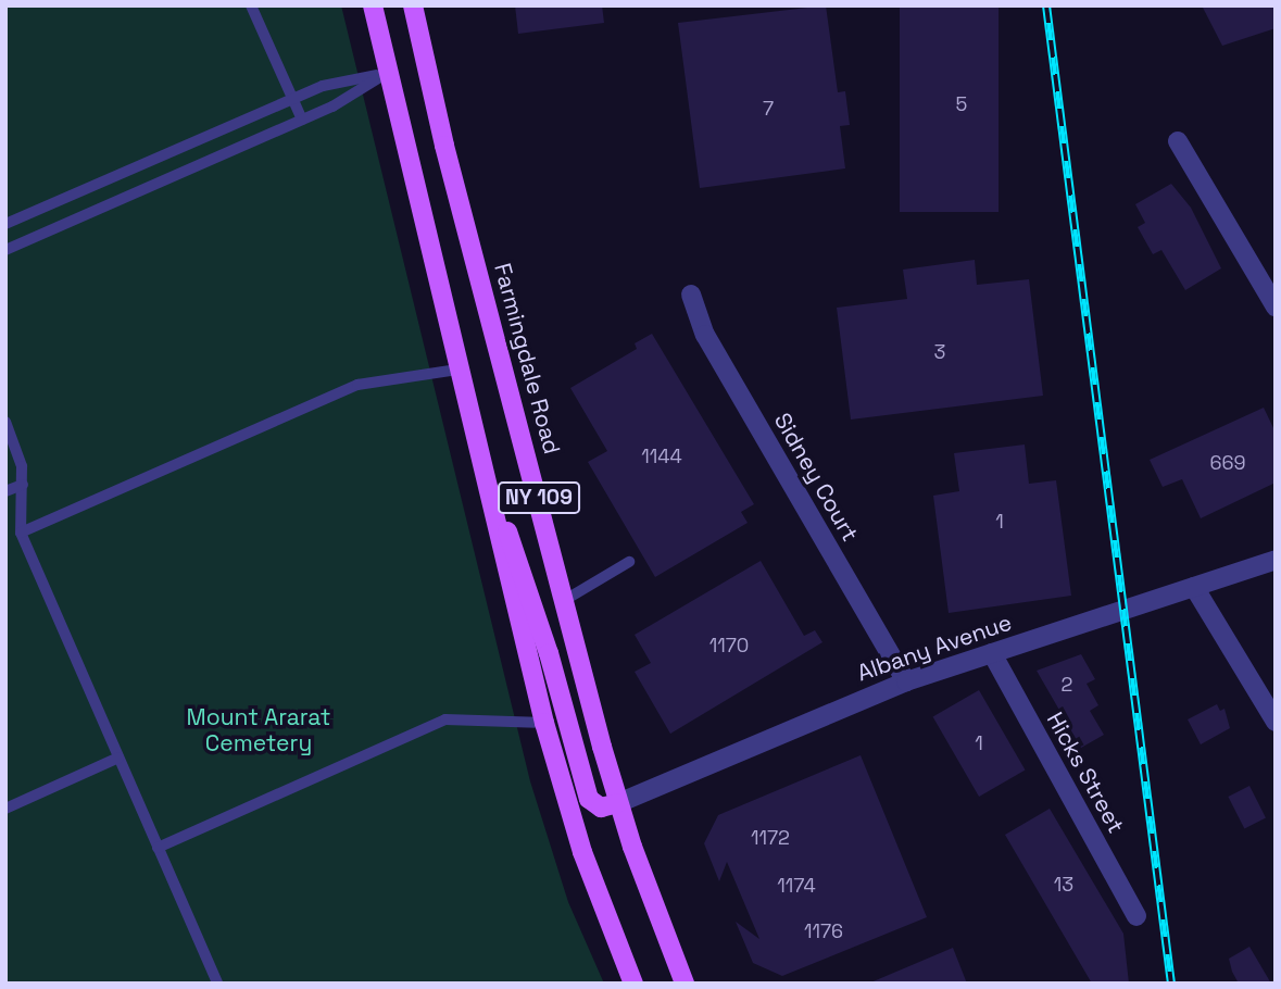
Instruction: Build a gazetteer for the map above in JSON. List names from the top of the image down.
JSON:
{
  "streets": {
    "main road": ["Farmingdale Road", "NY 109"],
    "street": ["Sidney Court", "Albany Avenue", "Hicks Street"]
  },
  "crossings": [
    ["Farmingdale Road", "Albany Avenue"],
    ["Sidney Court", "Albany Avenue"],
    ["Albany Avenue", "Hicks Street"]
  ],
  "parks": ["Mount Ararat Cemetery"],
  "house_numbers": [
    "5",
    "7",
    "3",
    "1144",
    "669",
    "1",
    "1170",
    "2",
    "1",
    "1172",
    "13",
    "1174",
    "1176"
  ]
}
